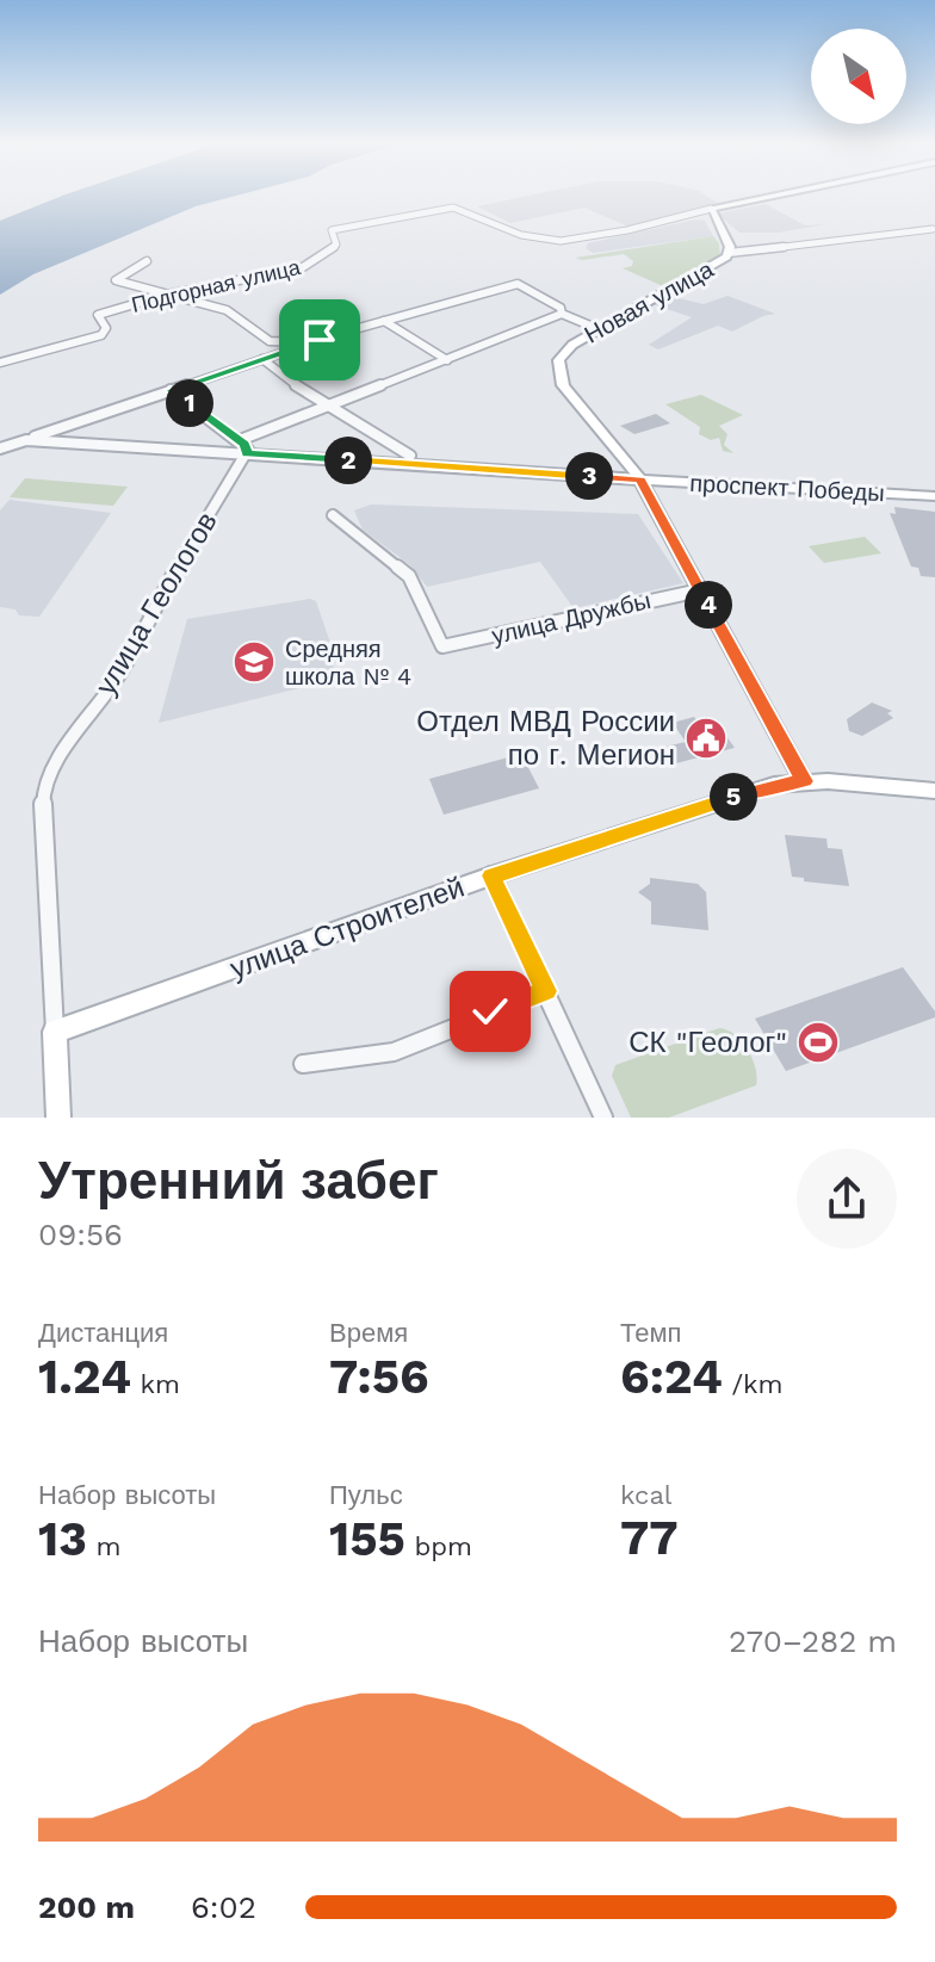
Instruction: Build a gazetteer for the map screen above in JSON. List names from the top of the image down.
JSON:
{
  "streets": {
    "street": [
      "Подгорная улица",
      "Новая улица",
      "проспект Победы",
      "улица Геологов",
      "улица Дружбы",
      "улица Строителей"
    ]
  },
  "crossings": [
    ["Подгорная улица", "Новая улица"],
    ["Новая улица", "проспект Победы"],
    ["Новая улица", "улица Дружбы"],
    ["Новая улица", "улица Строителей"],
    ["проспект Победы", "улица Геологов"],
    ["улица Геологов", "улица Строителей"]
  ],
  "places": {
    "school or university": ["Средняя школа № 4"],
    "public building": ["Отдел МВД России по г. Мегион"],
    "sports": ["СК \"Геолог\""]
  },
  "north": "bottom right",
  "page": {
    "pins": [
      "1",
      "2",
      "3",
      "4",
      "5"
    ],
    "heading": ["Утренний забег", "09:56"],
    "stats": [
      ["Дистанция", "1.24 km"],
      ["Время", "7:56"],
      ["Темп", "6:24 /km"],
      ["Набор высоты", "13 m"],
      ["Пульс", "155 bpm"],
      ["kcal", "77"]
    ],
    "chart": ["Набор высоты", "270–282 m"],
    "list": [
      {
        "name": "200 m",
        "note": "6:02"
      }
    ]
  }
}
